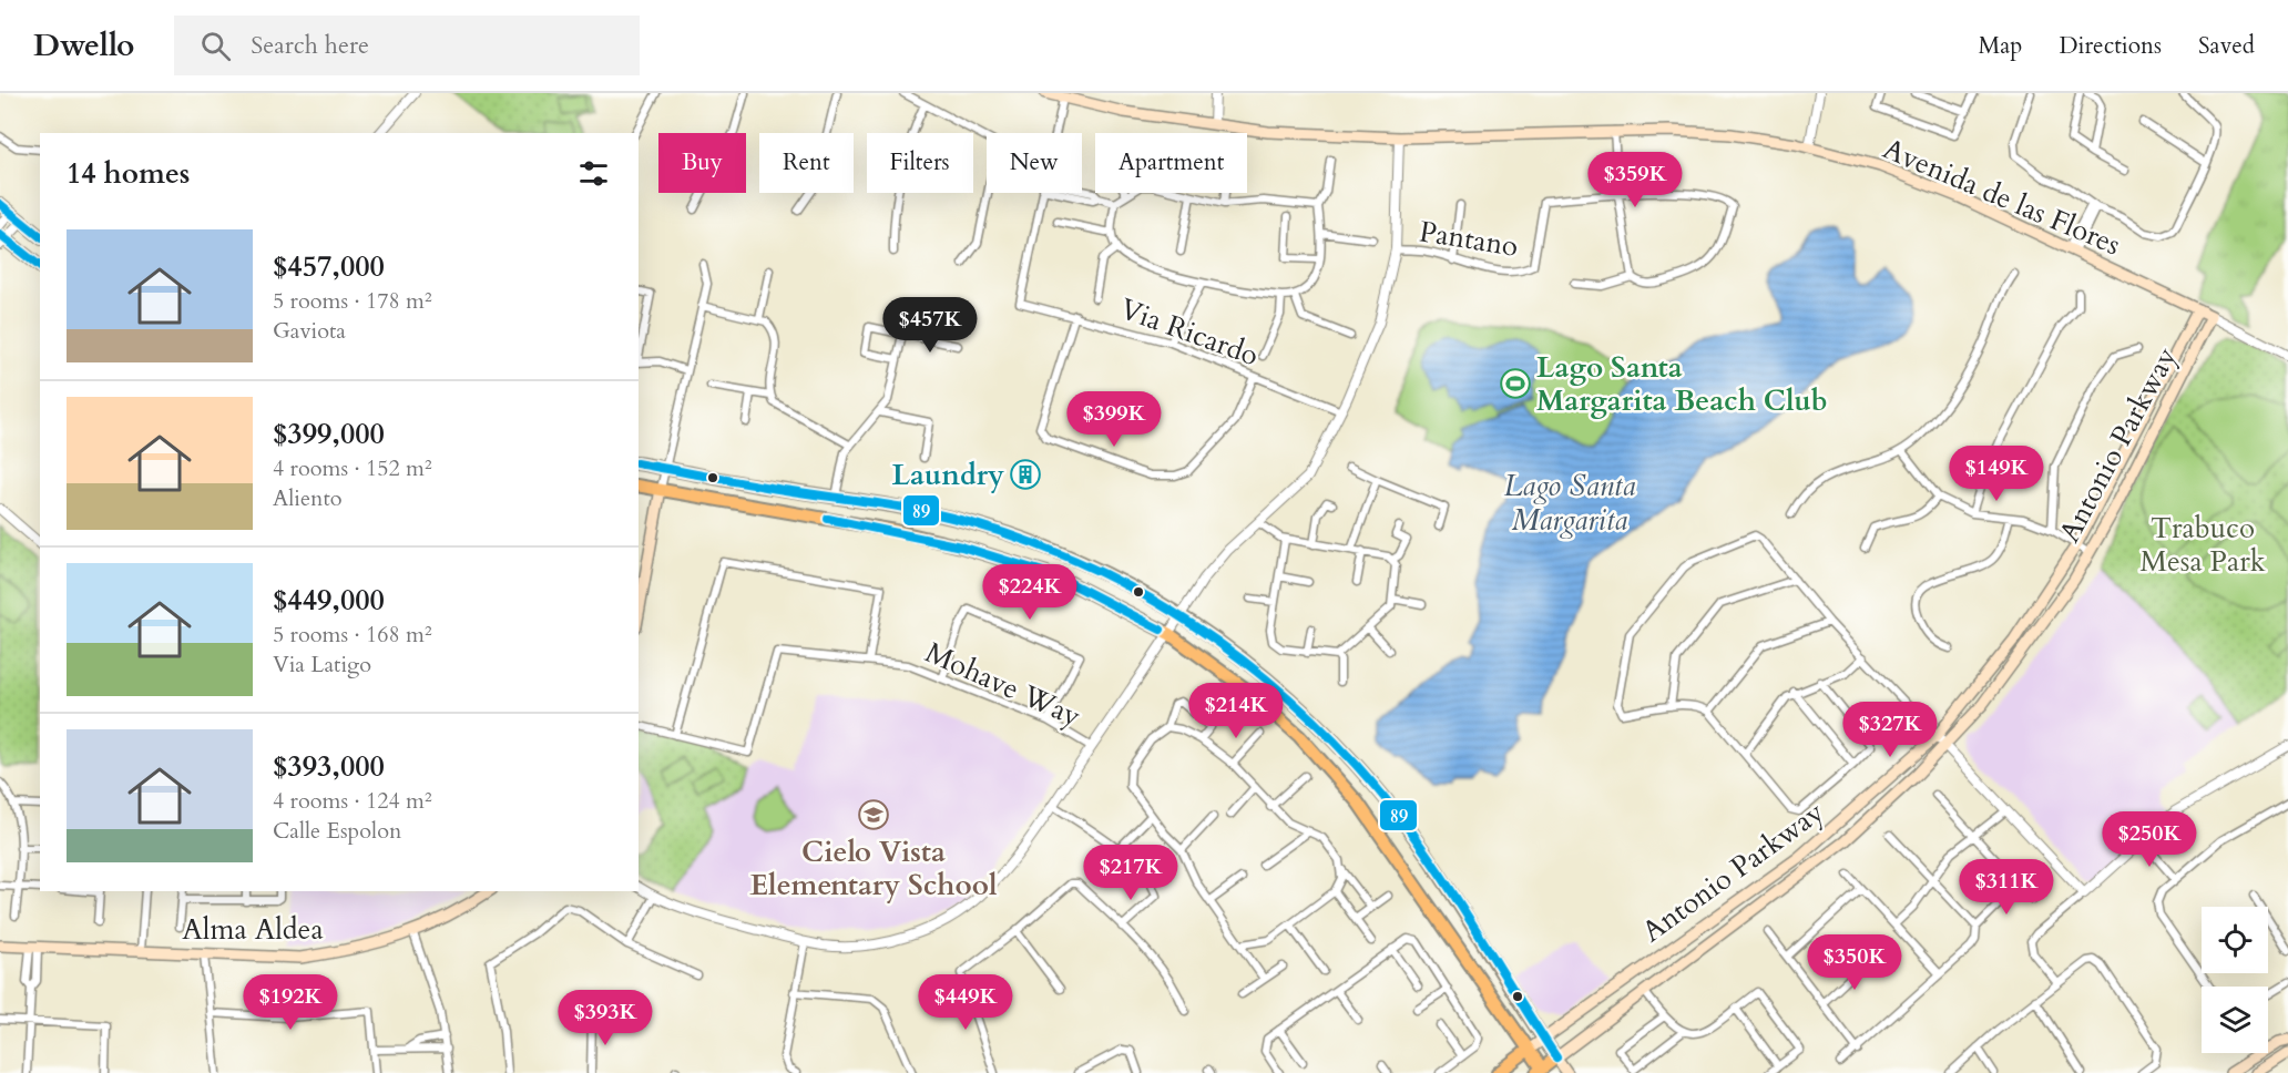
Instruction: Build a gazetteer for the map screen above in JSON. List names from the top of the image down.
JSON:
{
  "streets": {
    "main road": ["Avenida de las Flores", "Antonio Parkway", "Alma Aldea"],
    "street": ["Pantano", "Via Ricardo", "Mohave Way"]
  },
  "crossings": [
    ["Avenida de las Flores", "Antonio Parkway"]
  ],
  "water": ["Lago Santa Margarita"],
  "parks": ["Trabuco Mesa Park"],
  "places": {
    "sports": ["Lago Santa Margarita Beach Club"],
    "building": ["Laundry"],
    "school or university": ["Cielo Vista Elementary School"]
  },
  "lines": ["transit line 89"],
  "page": {
    "header": "Dwello",
    "search": "Search here",
    "nav": ["Map", "Directions", "Saved"],
    "chip": [
      "Buy",
      "Rent",
      "Filters",
      "New",
      "Apartment"
    ],
    "heading": "14 homes",
    "price": [
      "$359K",
      "$457K",
      "$399K",
      "$149K",
      "$224K",
      "$214K",
      "$327K",
      "$250K",
      "$217K",
      "$311K",
      "$350K",
      "$192K",
      "$449K",
      "$393K"
    ],
    "list": [
      {
        "name": "$457,000",
        "note": "5 rooms · 178 m² · Gaviota"
      },
      {
        "name": "$399,000",
        "note": "4 rooms · 152 m² · Aliento"
      },
      {
        "name": "$449,000",
        "note": "5 rooms · 168 m² · Via Latigo"
      },
      {
        "name": "$393,000",
        "note": "4 rooms · 124 m² · Calle Espolon"
      }
    ]
  }
}
